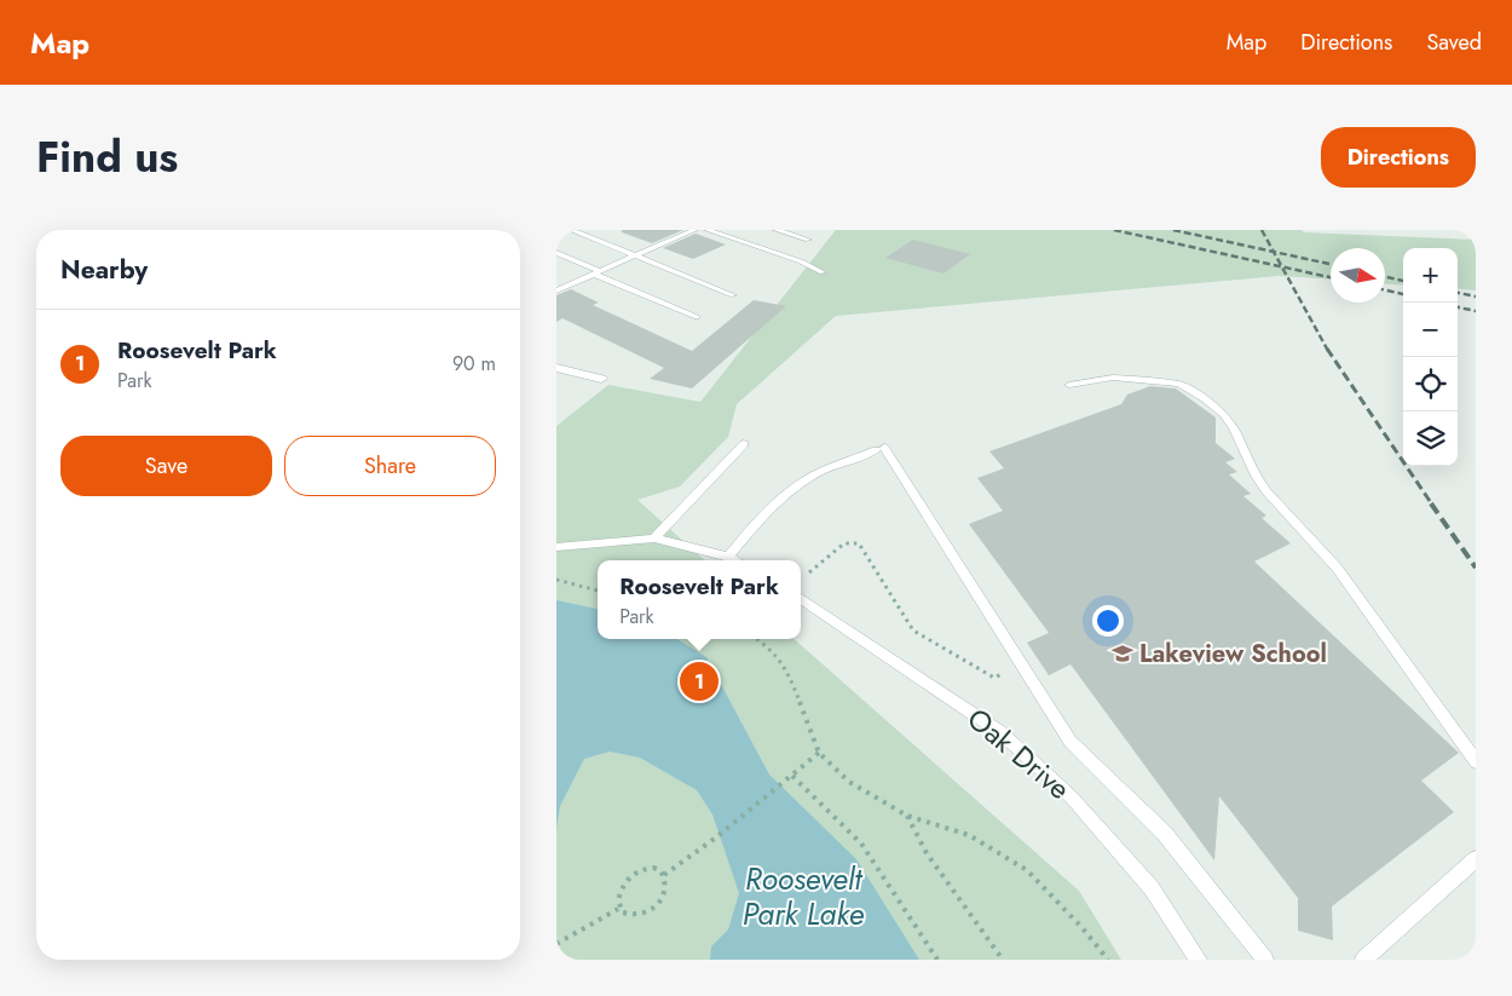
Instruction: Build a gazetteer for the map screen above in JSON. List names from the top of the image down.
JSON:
{
  "streets": {
    "lane": ["Oak Drive"]
  },
  "water": ["Roosevelt Park Lake"],
  "places": {
    "school or university": ["Lakeview School"]
  },
  "north": "right",
  "page": {
    "header": "Map",
    "nav": ["Map", "Directions", "Saved"],
    "title": "Find us",
    "buttons": [
      "Directions",
      ["Save", "Share"]
    ],
    "heading": "Nearby",
    "map_buttons": ["+", "−"],
    "list": [
      {
        "mark": "1",
        "name": "Roosevelt Park",
        "note": "Park",
        "value": "90 m"
      }
    ],
    "popup": ["Roosevelt Park", "Park"],
    "pins": "1"
  }
}
